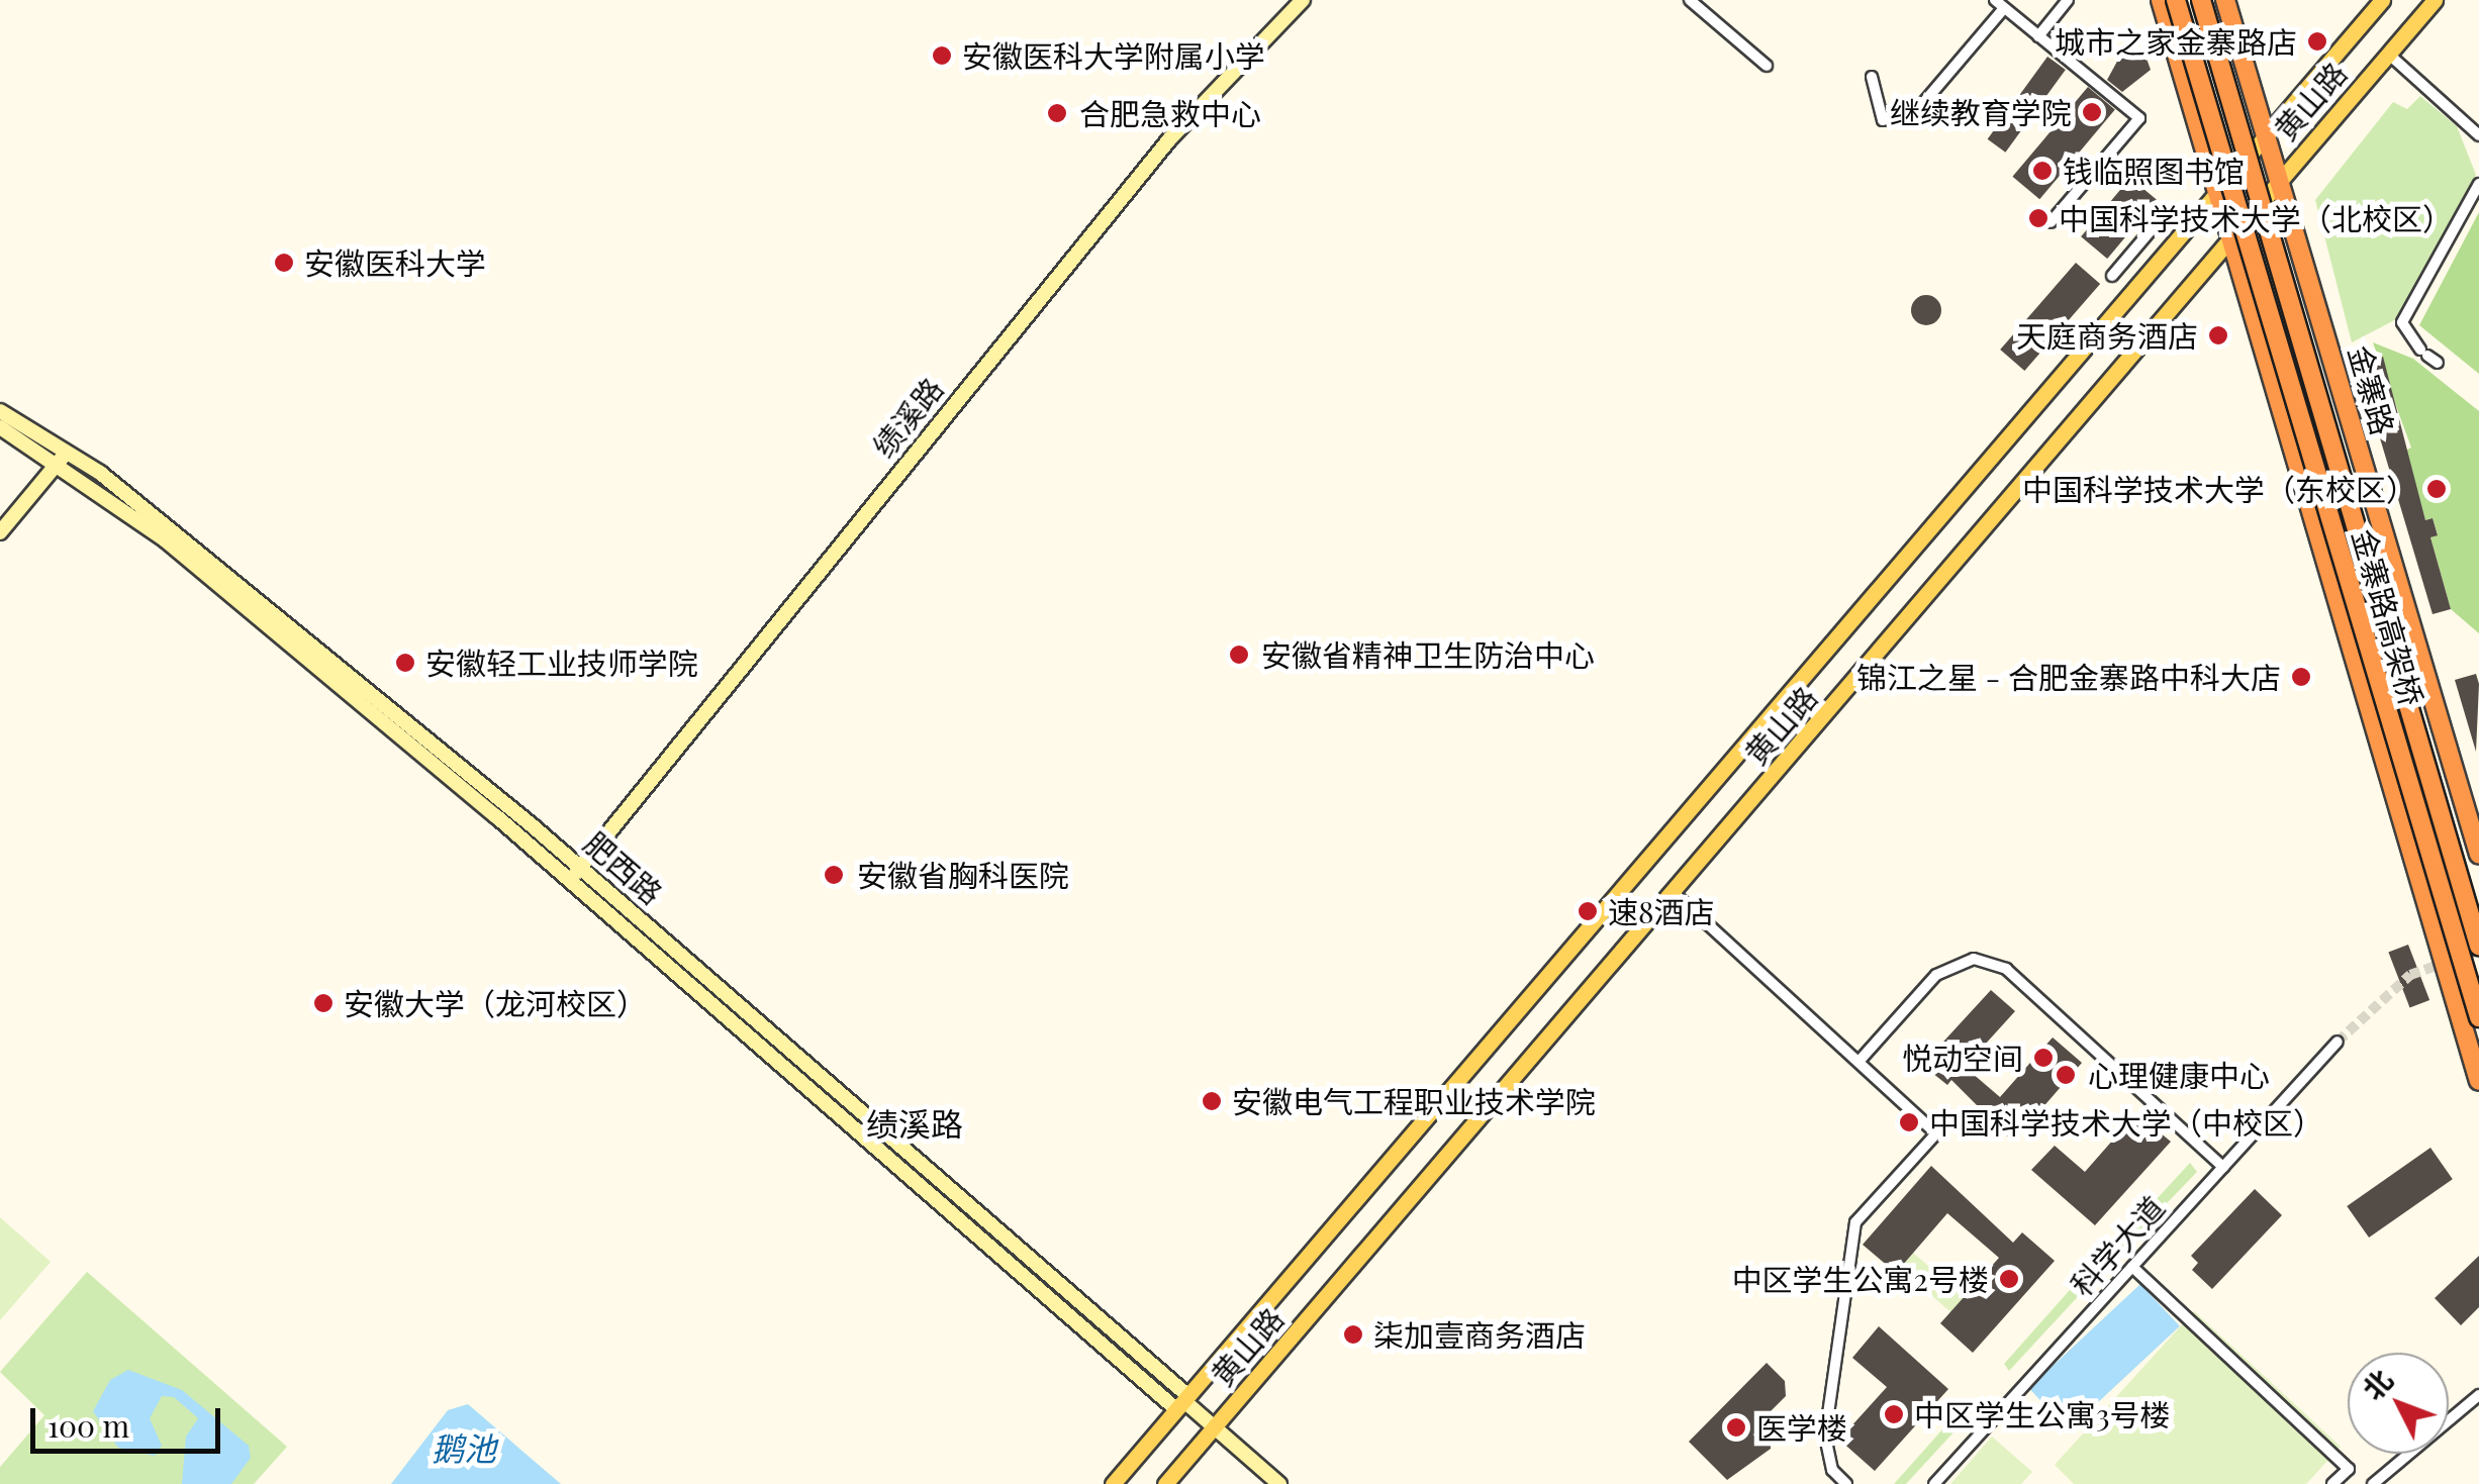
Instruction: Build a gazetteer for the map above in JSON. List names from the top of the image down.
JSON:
{
  "streets": {
    "highway": ["金寨路", "金寨路高架桥"],
    "main road": ["黄山路", "绩溪路", "肥西路"],
    "street": ["科学大道"]
  },
  "crossings": [
    ["黄山路", "金寨路"],
    ["黄山路", "肥西路"],
    ["绩溪路", "肥西路"]
  ],
  "districts": ["绩溪路"],
  "water": ["鹅池"],
  "places": [
    "城市之家金寨路店",
    "安徽医科大学附属小学",
    "继续教育学院",
    "合肥急救中心",
    "钱临照图书馆",
    "中国科学技术大学（北校区）",
    "安徽医科大学",
    "天庭商务酒店",
    "中国科学技术大学（东校区）",
    "安徽省精神卫生防治中心",
    "安徽轻工业技师学院",
    "锦江之星 - 合肥金寨路中科大店",
    "安徽省胸科医院",
    "速8酒店",
    "安徽大学（龙河校区）",
    "悦动空间",
    "心理健康中心",
    "安徽电气工程职业技术学院",
    "中国科学技术大学（中校区）",
    "中区学生公寓2号楼",
    "柒加壹商务酒店",
    "中区学生公寓3号楼",
    "医学楼"
  ],
  "scale_bar": "100 m",
  "north": "top left"
}
